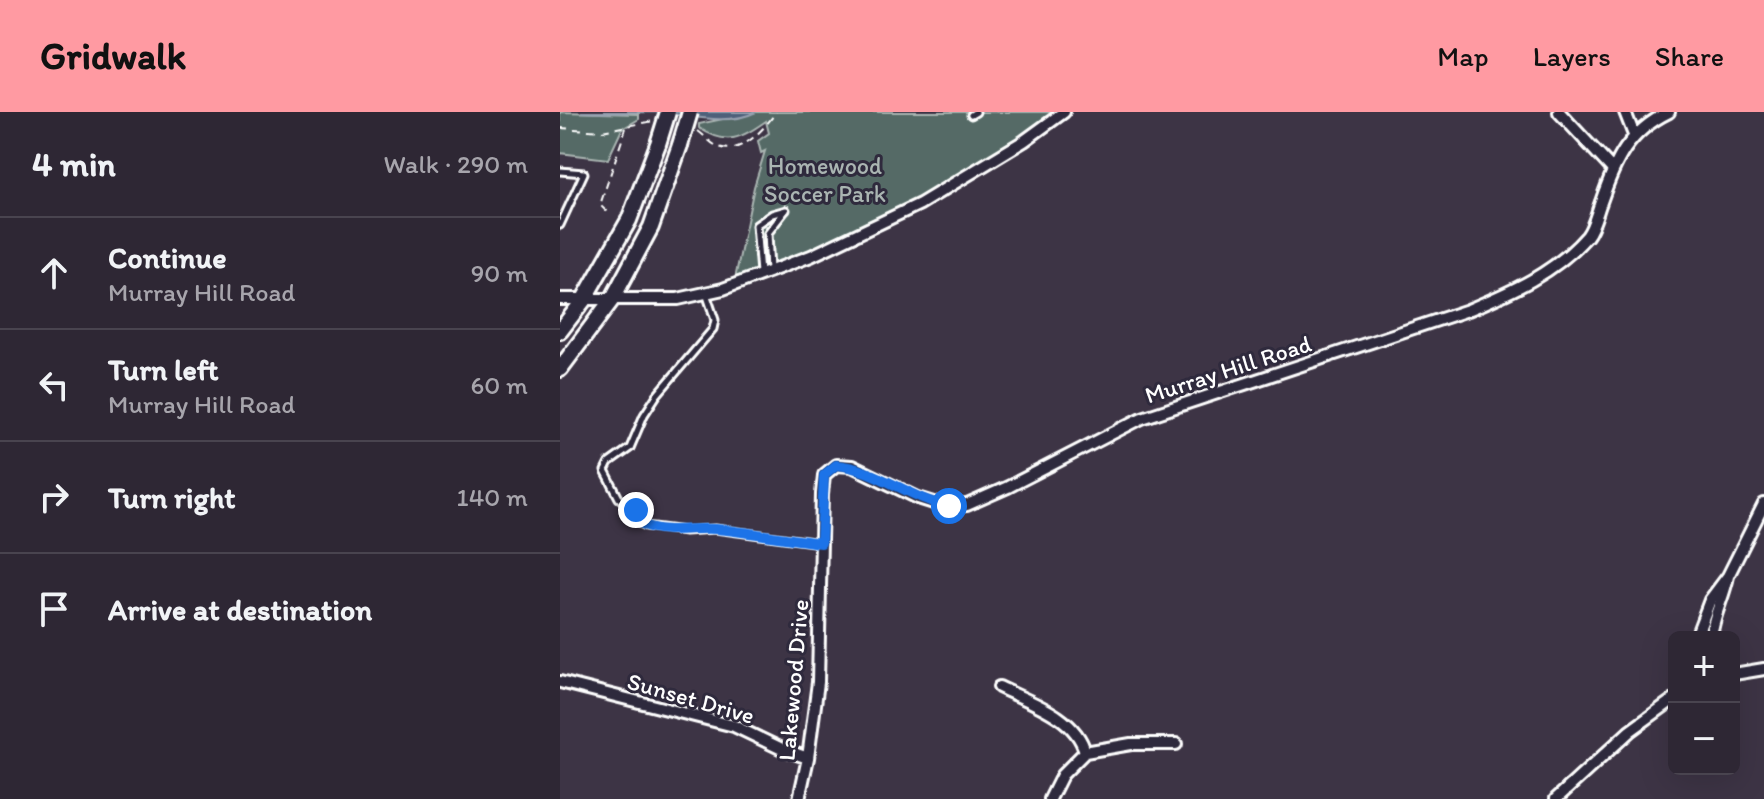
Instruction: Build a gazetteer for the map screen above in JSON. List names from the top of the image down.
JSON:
{
  "streets": {
    "street": ["Murray Hill Road", "Lakewood Drive", "Sunset Drive"]
  },
  "crossings": [
    ["Murray Hill Road", "Lakewood Drive"],
    ["Lakewood Drive", "Sunset Drive"]
  ],
  "parks": ["Homewood Soccer Park"],
  "page": {
    "header": "Gridwalk",
    "nav": ["Map", "Layers", "Share"],
    "heading": ["4 min", "Walk · 290 m"],
    "list": [
      ["Continue", "Murray Hill Road", "90 m"],
      ["Turn left", "Murray Hill Road", "60 m"],
      ["Turn right", "140 m"],
      "Arrive at destination"
    ],
    "map_buttons": ["+", "−"]
  }
}
